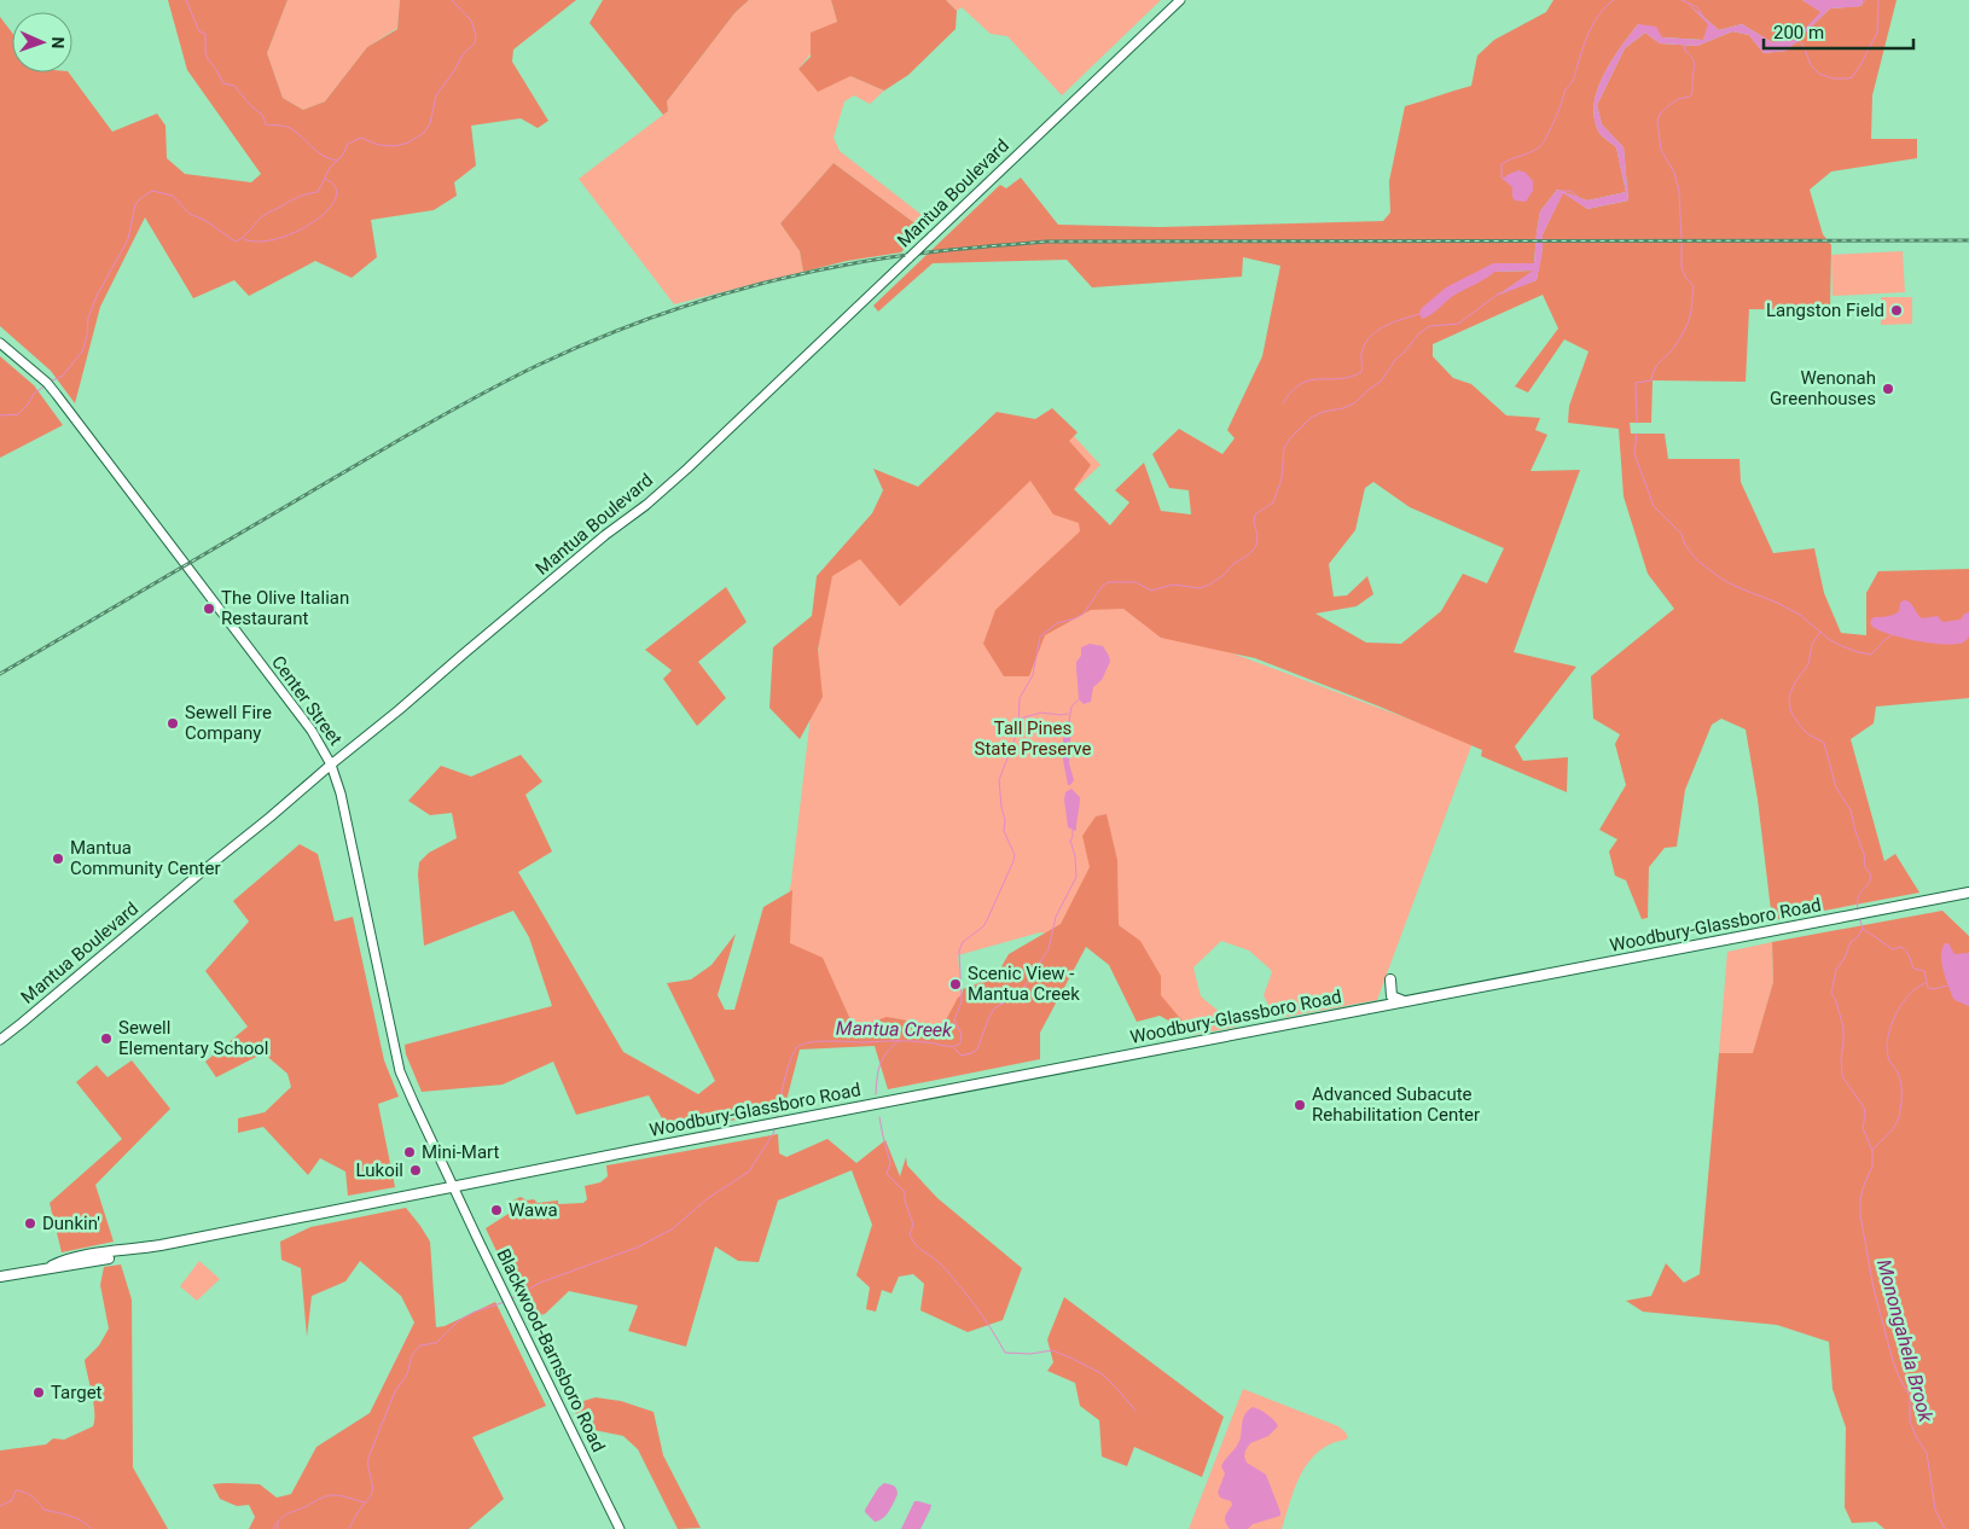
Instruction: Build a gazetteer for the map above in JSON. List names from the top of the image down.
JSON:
{
  "streets": {
    "main road": [
      "Mantua Boulevard",
      "Center Street",
      "Woodbury-Glassboro Road",
      "Blackwood-Barnsboro Road"
    ]
  },
  "crossings": [
    ["Mantua Boulevard", "Center Street"],
    ["Center Street", "Woodbury-Glassboro Road"],
    ["Center Street", "Blackwood-Barnsboro Road"],
    ["Woodbury-Glassboro Road", "Blackwood-Barnsboro Road"]
  ],
  "water": ["Mantua Creek", "Monongahela Brook"],
  "parks": ["Tall Pines State Preserve"],
  "places": [
    "Langston Field",
    "Wenonah Greenhouses",
    "The Olive Italian Restaurant",
    "Sewell Fire Company",
    "Mantua Community Center",
    "Scenic View - Mantua Creek",
    "Sewell Elementary School",
    "Advanced Subacute Rehabilitation Center",
    "Mini-Mart",
    "Lukoil",
    "Wawa",
    "Dunkin'",
    "Target"
  ],
  "scale_bar": "200 m",
  "north": "right"
}
